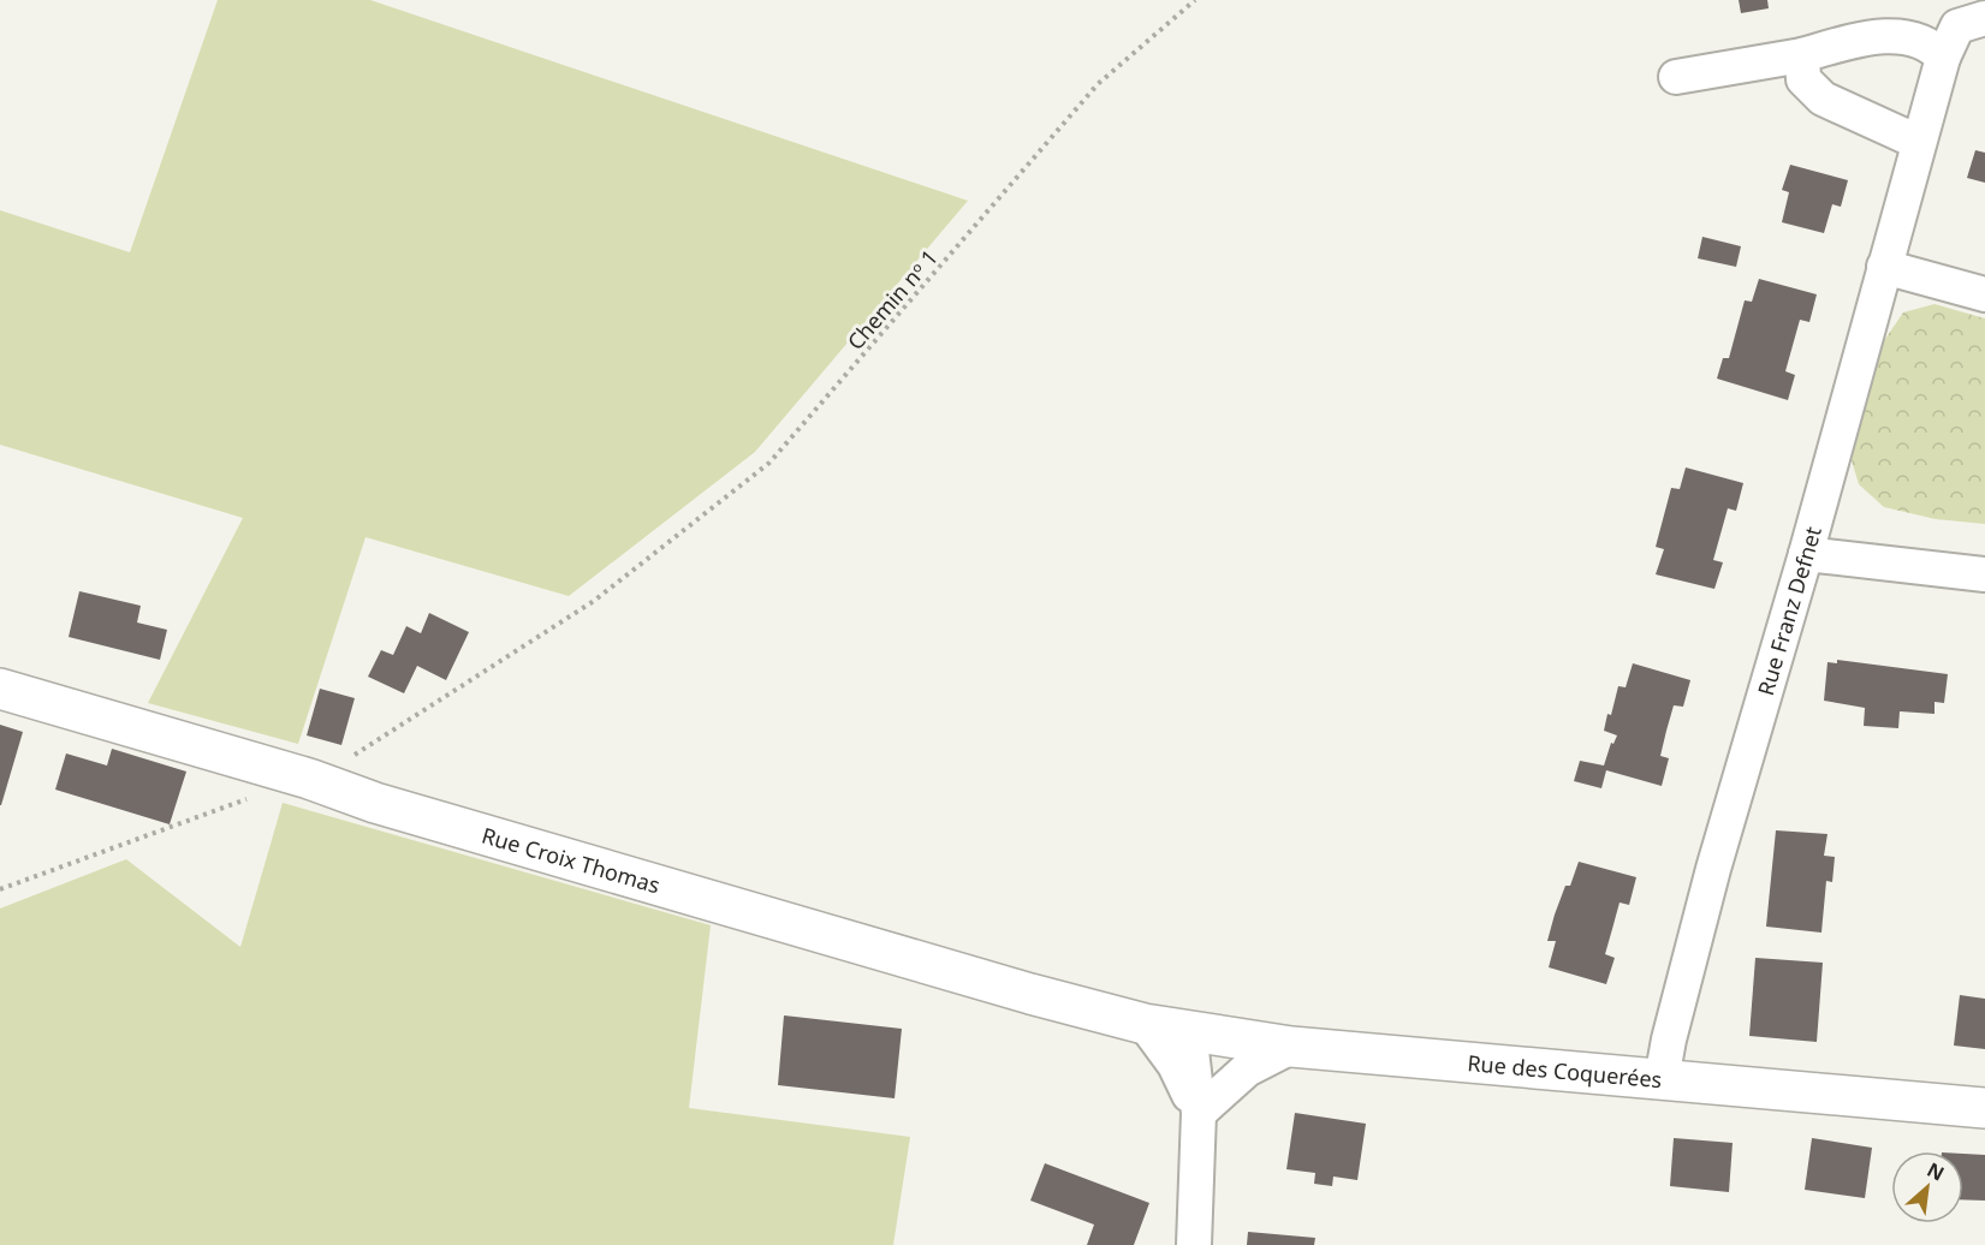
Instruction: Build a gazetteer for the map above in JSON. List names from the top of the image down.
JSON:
{
  "streets": {
    "street": ["Rue Franz Defnet", "Rue Croix Thomas", "Rue des Coquerées"],
    "path": ["Chemin nᵒ 1"]
  },
  "crossings": [
    ["Rue Franz Defnet", "Rue des Coquerées"],
    ["Rue Croix Thomas", "Rue des Coquerées"]
  ],
  "north": "top right"
}
